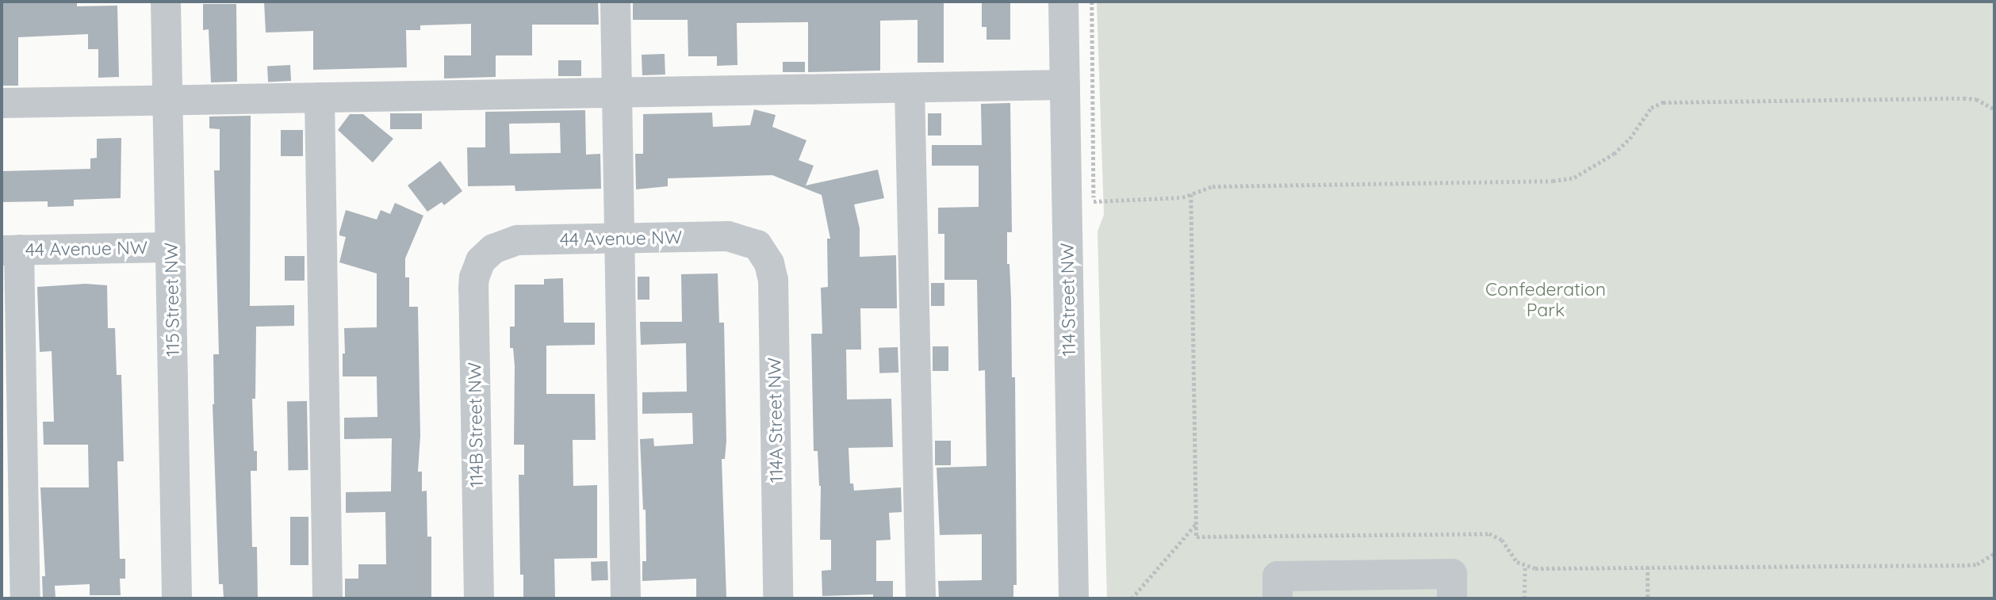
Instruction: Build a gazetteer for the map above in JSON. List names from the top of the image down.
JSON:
{
  "streets": {
    "street": [
      "44 Avenue NW",
      "115 Street NW",
      "114 Street NW",
      "114A Street NW",
      "114B Street NW"
    ]
  },
  "crossings": [
    ["44 Avenue NW", "115 Street NW"],
    ["44 Avenue NW", "114A Street NW"],
    ["44 Avenue NW", "114B Street NW"]
  ],
  "parks": ["Confederation Park"]
}
